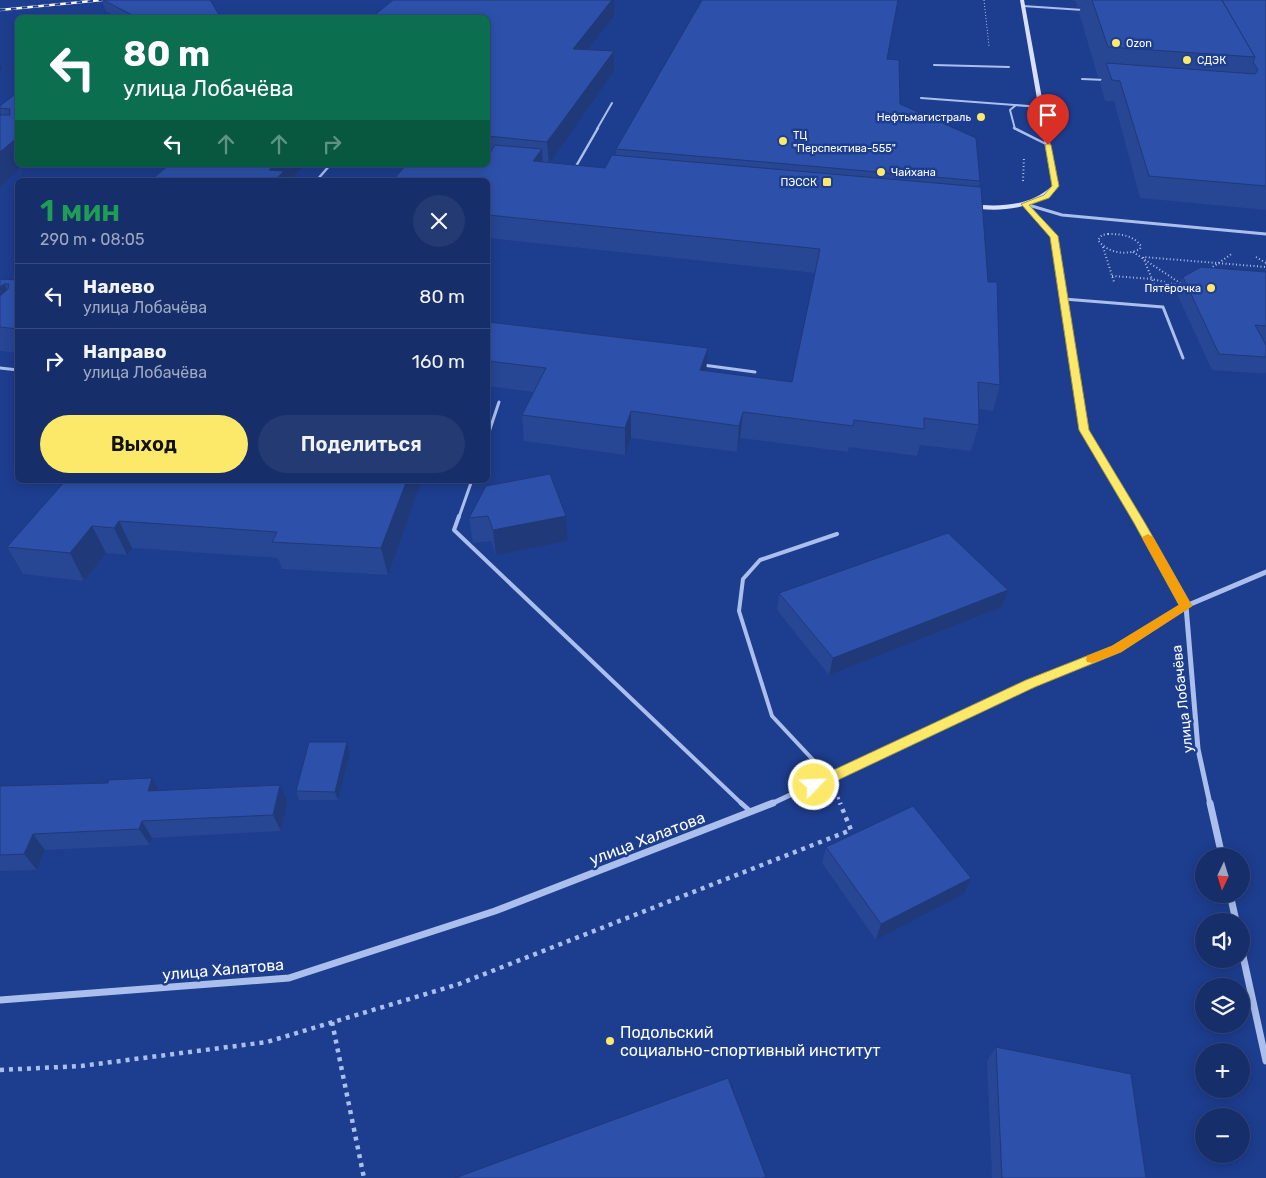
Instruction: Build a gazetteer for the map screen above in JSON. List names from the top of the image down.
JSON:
{
  "streets": {
    "street": ["улица Лобачёва", "улица Халатова"]
  },
  "crossings": [
    ["улица Лобачёва", "улица Халатова"]
  ],
  "places": {
    "other": [
      "Ozon",
      "СДЭК",
      "Нефтьмагистраль",
      "ТЦ \"Перспектива-555\"",
      "Чайхана",
      "Пятёрочка",
      "Подольский социально-спортивный институт"
    ],
    "transit": ["ПЭССК"]
  },
  "north": "bottom",
  "page": {
    "turn": ["80 m", "улица Лобачёва"],
    "heading": ["1 мин", "290 m · 08:05"],
    "list": [
      {
        "name": "Налево",
        "note": "улица Лобачёва",
        "value": "80 m"
      },
      {
        "name": "Направо",
        "note": "улица Лобачёва",
        "value": "160 m"
      }
    ],
    "buttons": ["Выход", "Поделиться"],
    "map_buttons": ["+", "−"]
  }
}
